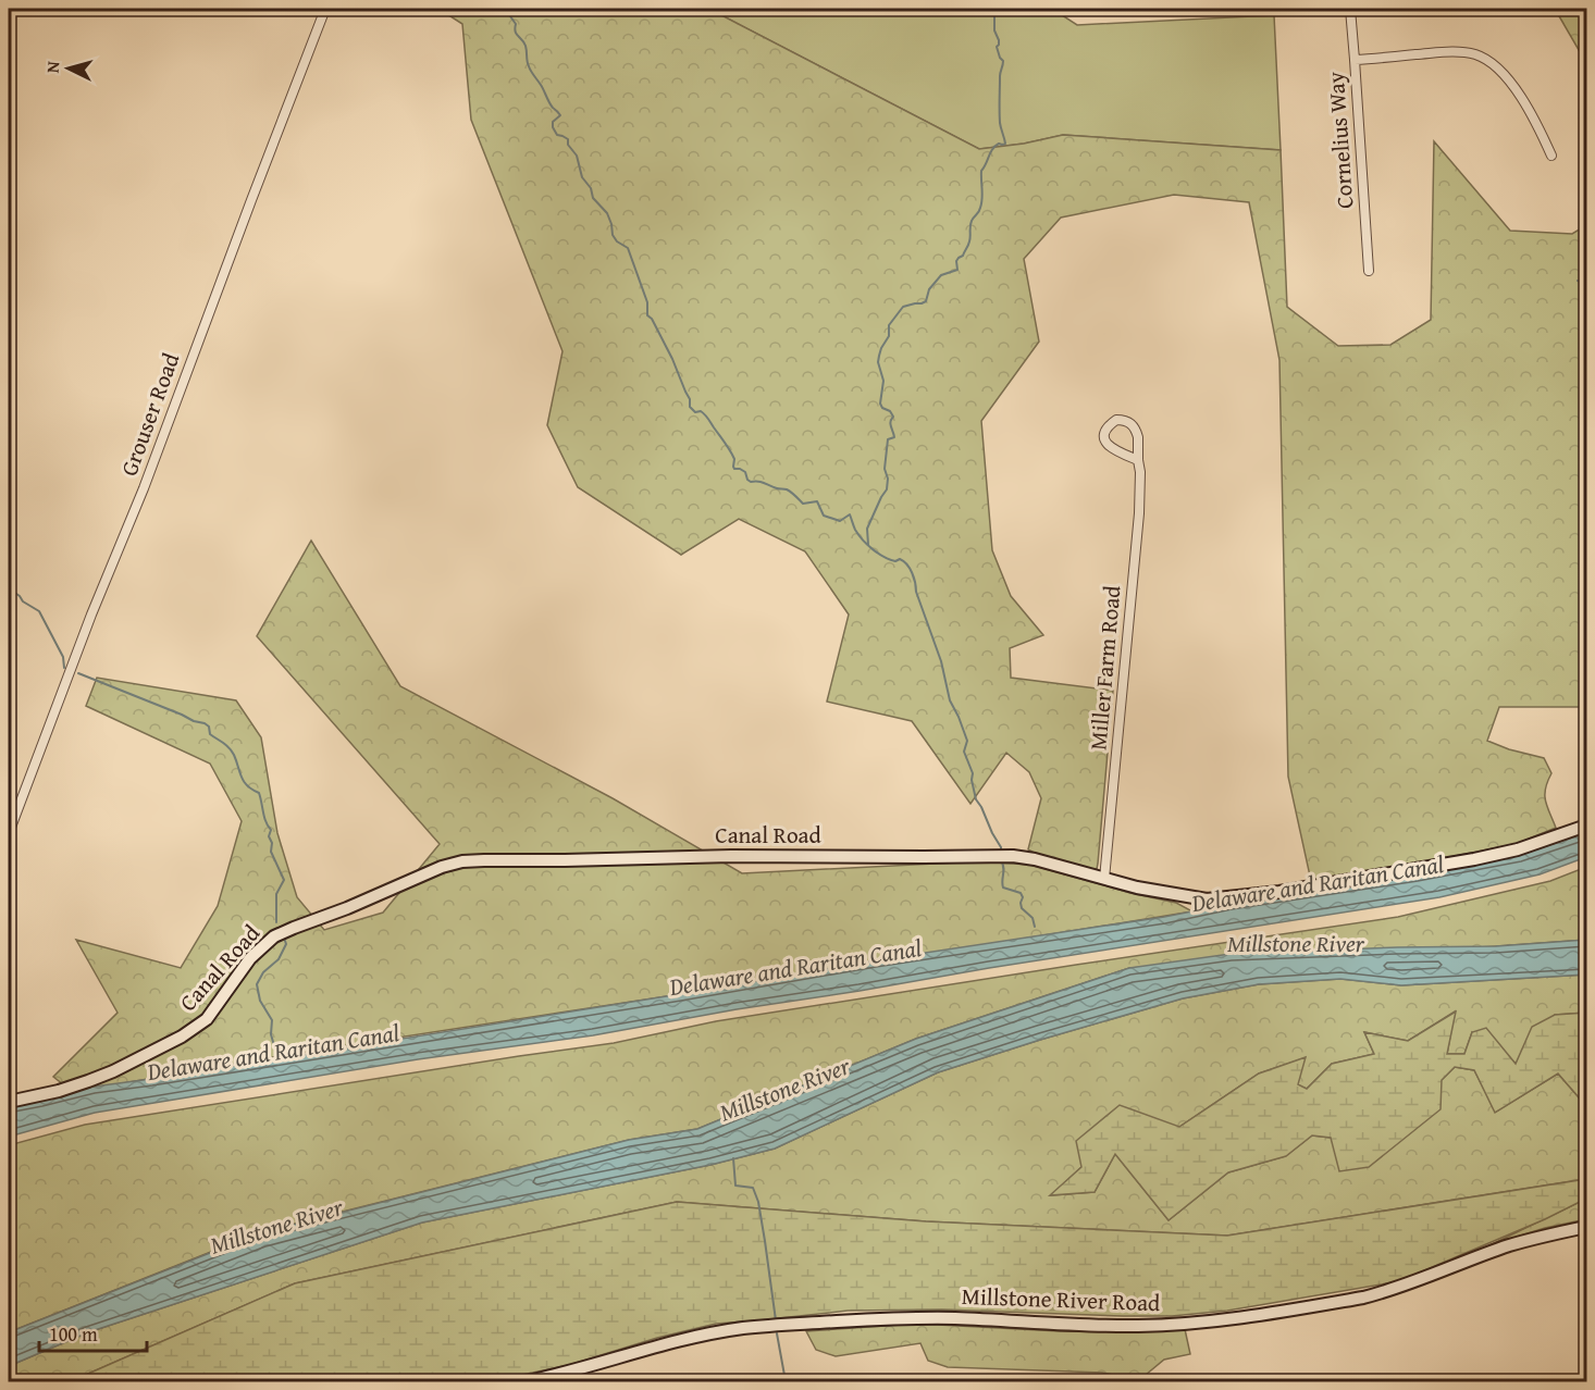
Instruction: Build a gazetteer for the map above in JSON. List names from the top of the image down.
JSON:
{
  "streets": {
    "street": [
      "Cornelius Way",
      "Grouser Road",
      "Miller Farm Road",
      "Canal Road",
      "Millstone River Road"
    ]
  },
  "crossings": [
    ["Miller Farm Road", "Canal Road"]
  ],
  "water": ["Delaware and Raritan Canal", "Millstone River"],
  "scale_bar": "100 m",
  "north": "left"
}
